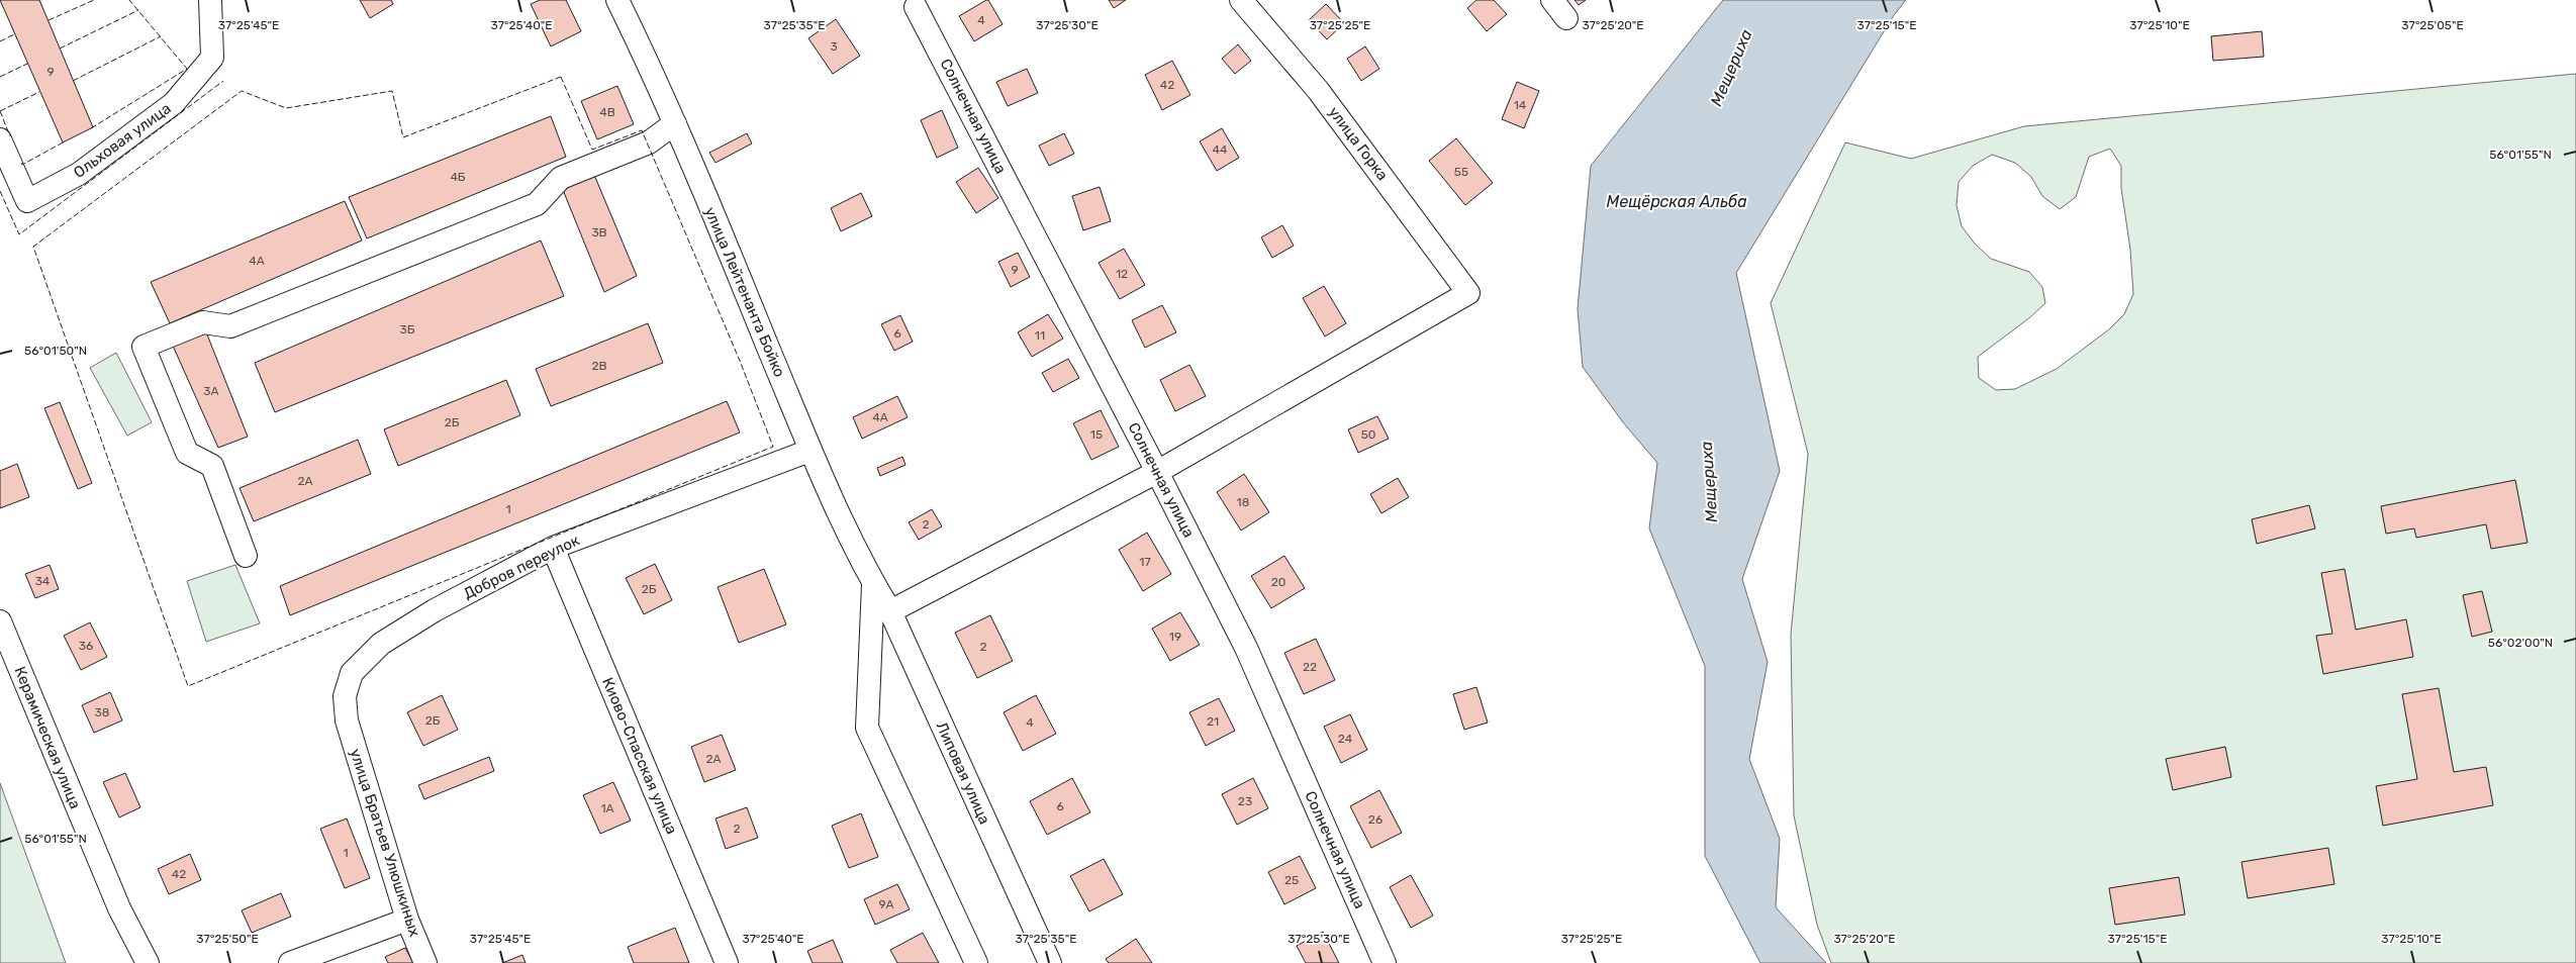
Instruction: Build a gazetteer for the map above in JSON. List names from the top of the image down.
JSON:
{
  "streets": {
    "street": [
      "Солнечная улица",
      "Ольховая улица",
      "улица Горка",
      "улица Лейтенанта Бойко",
      "Добров переулок",
      "Керамическая улица",
      "Киово-Спасская улица",
      "Липовая улица",
      "улица Братьев Улюшкиных"
    ]
  },
  "crossings": [
    ["Солнечная улица", "улица Горка"],
    ["улица Лейтенанта Бойко", "Добров переулок"],
    ["улица Лейтенанта Бойко", "Липовая улица"],
    ["Добров переулок", "Киово-Спасская улица"],
    ["Добров переулок", "улица Братьев Улюшкиных"]
  ],
  "water": ["Мещериха", "Мещёрская Альба"],
  "house_numbers": [
    "4",
    "3",
    "9",
    "42",
    "14",
    "4В",
    "44",
    "55",
    "4Б",
    "3В",
    "4А",
    "9",
    "12",
    "3Б",
    "6",
    "11",
    "2В",
    "3А",
    "4А",
    "2Б",
    "15",
    "50",
    "2А",
    "18",
    "1",
    "2",
    "17",
    "34",
    "20",
    "2Б",
    "19",
    "36",
    "2",
    "22",
    "38",
    "2Б",
    "21",
    "4",
    "24",
    "2А",
    "23",
    "6",
    "1А",
    "26",
    "2",
    "1",
    "42",
    "25",
    "9А"
  ],
  "coordinates": [
    "37°25'45\"E",
    "37°25'40\"E",
    "37°25'35\"E",
    "37°25'30\"E",
    "37°25'25\"E",
    "37°25'20\"E",
    "37°25'15\"E",
    "37°25'10\"E",
    "37°25'05\"E",
    "56°01'55\"N",
    "56°01'50\"N",
    "56°02'00\"N",
    "37°25'50\"E"
  ]
}
